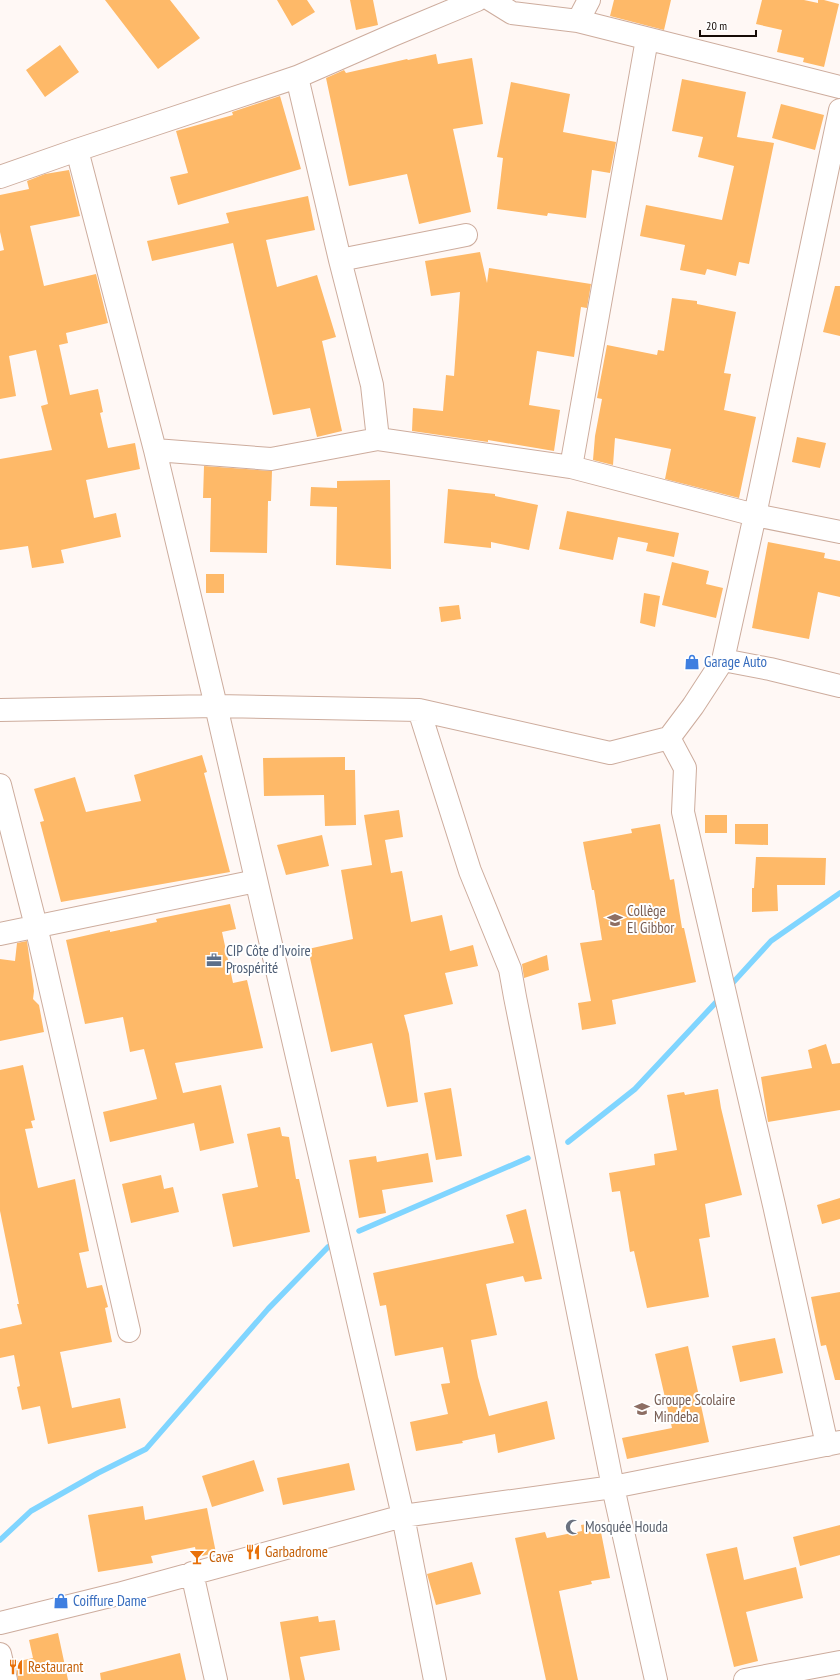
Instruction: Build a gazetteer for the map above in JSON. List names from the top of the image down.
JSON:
{
  "places": {
    "shop": ["Garage Auto", "Coiffure Dame"],
    "school or university": ["Collège El Gibbor", "Groupe Scolaire Mindeba"],
    "office": ["CIP Côte d'Ivoire Prospérité"],
    "mosque": ["Mosquée Houda"],
    "restaurant": ["Garbadrome", "Restaurant"],
    "bar": ["Cave"]
  },
  "scale_bar": "20 m"
}
